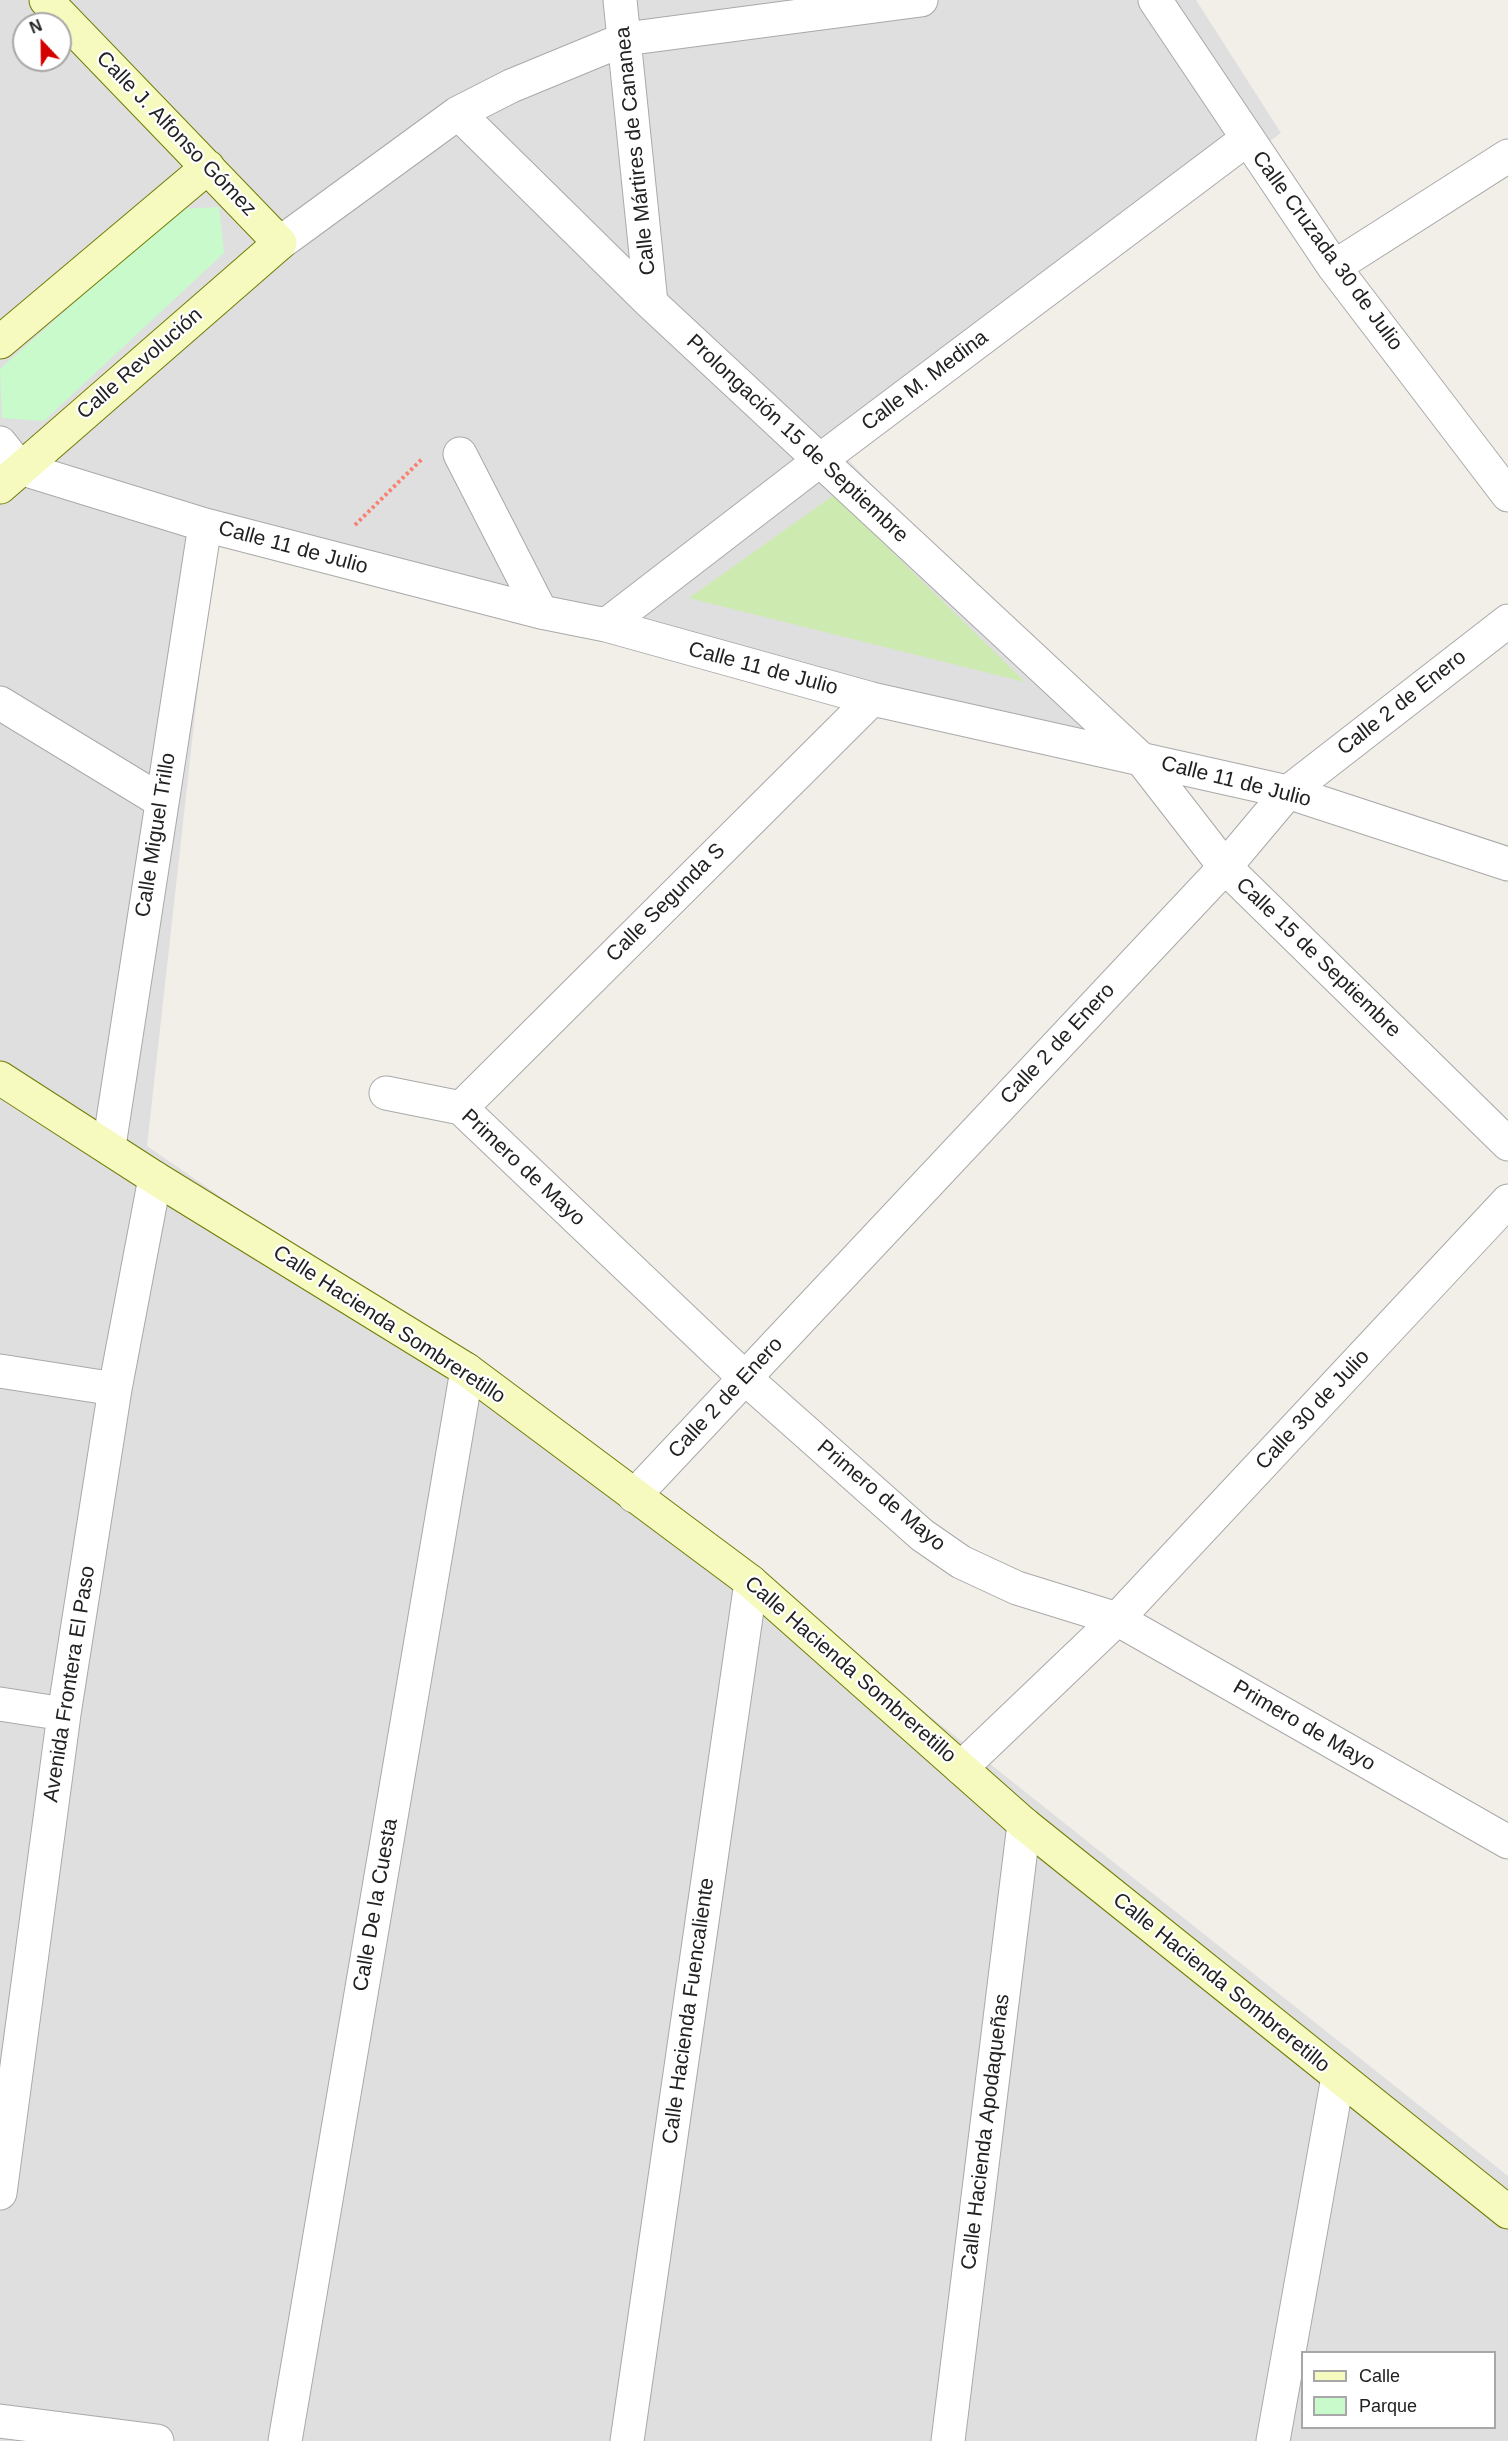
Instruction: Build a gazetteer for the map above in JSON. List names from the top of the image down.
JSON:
{
  "streets": {
    "street": [
      "Calle J. Alfonso Gómez",
      "Calle Mártires de Cananea",
      "Calle Cruzada 30 de Julio",
      "Calle Revolución",
      "Calle M. Medina",
      "Prolongación 15 de Septiembre",
      "Calle 11 de Julio",
      "Calle 2 de Enero",
      "Calle Miguel Trillo",
      "Calle Segunda S",
      "Calle 15 de Septiembre",
      "Primero de Mayo",
      "Calle Hacienda Sombreretillo",
      "Calle 30 de Julio",
      "Avenida Frontera El Paso",
      "Calle De la Cuesta",
      "Calle Hacienda Fuencaliente",
      "Calle Hacienda Apodaqueñas"
    ]
  },
  "crossings": [
    ["Calle J. Alfonso Gómez", "Calle Revolución"],
    ["Calle Mártires de Cananea", "Prolongación 15 de Septiembre"],
    ["Calle Cruzada 30 de Julio", "Calle M. Medina"],
    ["Calle Revolución", "Calle 11 de Julio"],
    ["Calle M. Medina", "Prolongación 15 de Septiembre"],
    ["Calle M. Medina", "Calle 11 de Julio"],
    ["Prolongación 15 de Septiembre", "Calle 11 de Julio"],
    ["Prolongación 15 de Septiembre", "Calle 15 de Septiembre"],
    ["Calle 11 de Julio", "Calle 2 de Enero"],
    ["Calle 11 de Julio", "Calle Miguel Trillo"],
    ["Calle 11 de Julio", "Calle Segunda S"],
    ["Calle 11 de Julio", "Calle 15 de Septiembre"],
    ["Calle 2 de Enero", "Calle 15 de Septiembre"],
    ["Calle 2 de Enero", "Primero de Mayo"],
    ["Calle 2 de Enero", "Calle Hacienda Sombreretillo"],
    ["Calle Miguel Trillo", "Calle Hacienda Sombreretillo"],
    ["Calle Segunda S", "Primero de Mayo"],
    ["Primero de Mayo", "Calle 30 de Julio"],
    ["Calle Hacienda Sombreretillo", "Calle 30 de Julio"],
    ["Calle Hacienda Sombreretillo", "Avenida Frontera El Paso"],
    ["Calle Hacienda Sombreretillo", "Calle De la Cuesta"],
    ["Calle Hacienda Sombreretillo", "Calle Hacienda Fuencaliente"],
    ["Calle Hacienda Sombreretillo", "Calle Hacienda Apodaqueñas"]
  ],
  "legend": ["Calle", "Parque"],
  "north": "top"
}
